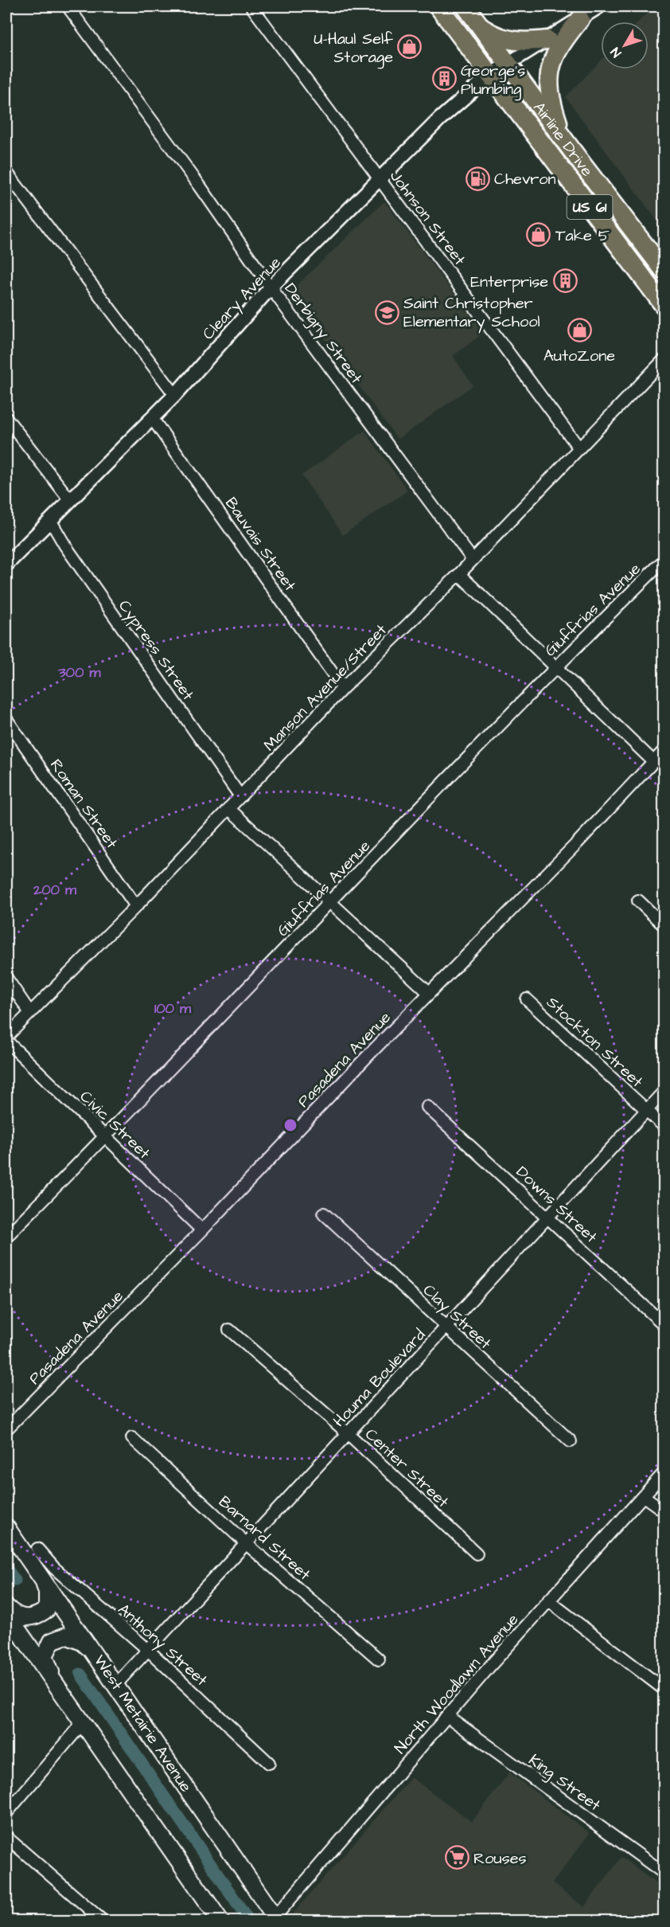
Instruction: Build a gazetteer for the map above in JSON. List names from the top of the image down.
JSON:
{
  "streets": {
    "highway": ["Airline Drive", "US 61"],
    "main road": ["West Metairie Avenue"],
    "street": [
      "Johnson Street",
      "Cleary Avenue",
      "Derbigny Street",
      "Bauvais Street",
      "Giuffrias Avenue",
      "Cypress Street",
      "Manson Avenue/Street",
      "Roman Street",
      "Stockton Street",
      "Pasadena Avenue",
      "Civic Street",
      "Downs Street",
      "Clay Street",
      "Houma Boulevard",
      "Center Street",
      "Barnard Street",
      "Anthony Street",
      "North Woodlawn Avenue",
      "King Street"
    ]
  },
  "crossings": [
    ["Airline Drive", "Cleary Avenue"],
    ["Johnson Street", "Cleary Avenue"],
    ["Johnson Street", "Manson Avenue/Street"],
    ["Cleary Avenue", "Derbigny Street"],
    ["Cleary Avenue", "Bauvais Street"],
    ["Cleary Avenue", "Cypress Street"],
    ["Derbigny Street", "Manson Avenue/Street"],
    ["Bauvais Street", "Manson Avenue/Street"],
    ["Giuffrias Avenue", "Civic Street"],
    ["Cypress Street", "Manson Avenue/Street"],
    ["Manson Avenue/Street", "Roman Street"],
    ["Stockton Street", "Houma Boulevard"],
    ["Pasadena Avenue", "Civic Street"],
    ["Downs Street", "Houma Boulevard"],
    ["Clay Street", "Houma Boulevard"],
    ["Houma Boulevard", "Center Street"],
    ["Houma Boulevard", "Barnard Street"],
    ["Houma Boulevard", "Anthony Street"],
    ["Houma Boulevard", "West Metairie Avenue"],
    ["North Woodlawn Avenue", "West Metairie Avenue"],
    ["North Woodlawn Avenue", "King Street"]
  ],
  "places": {
    "shop": ["U-Haul Self Storage", "Take 5", "AutoZone"],
    "building": ["George's Plumbing", "Enterprise"],
    "fuel station": ["Chevron"],
    "school or university": ["Saint Christopher Elementary School"],
    "supermarket": ["Rouses"]
  },
  "north": "bottom left",
  "rings": ["300 m", "200 m", "100 m"]
}
